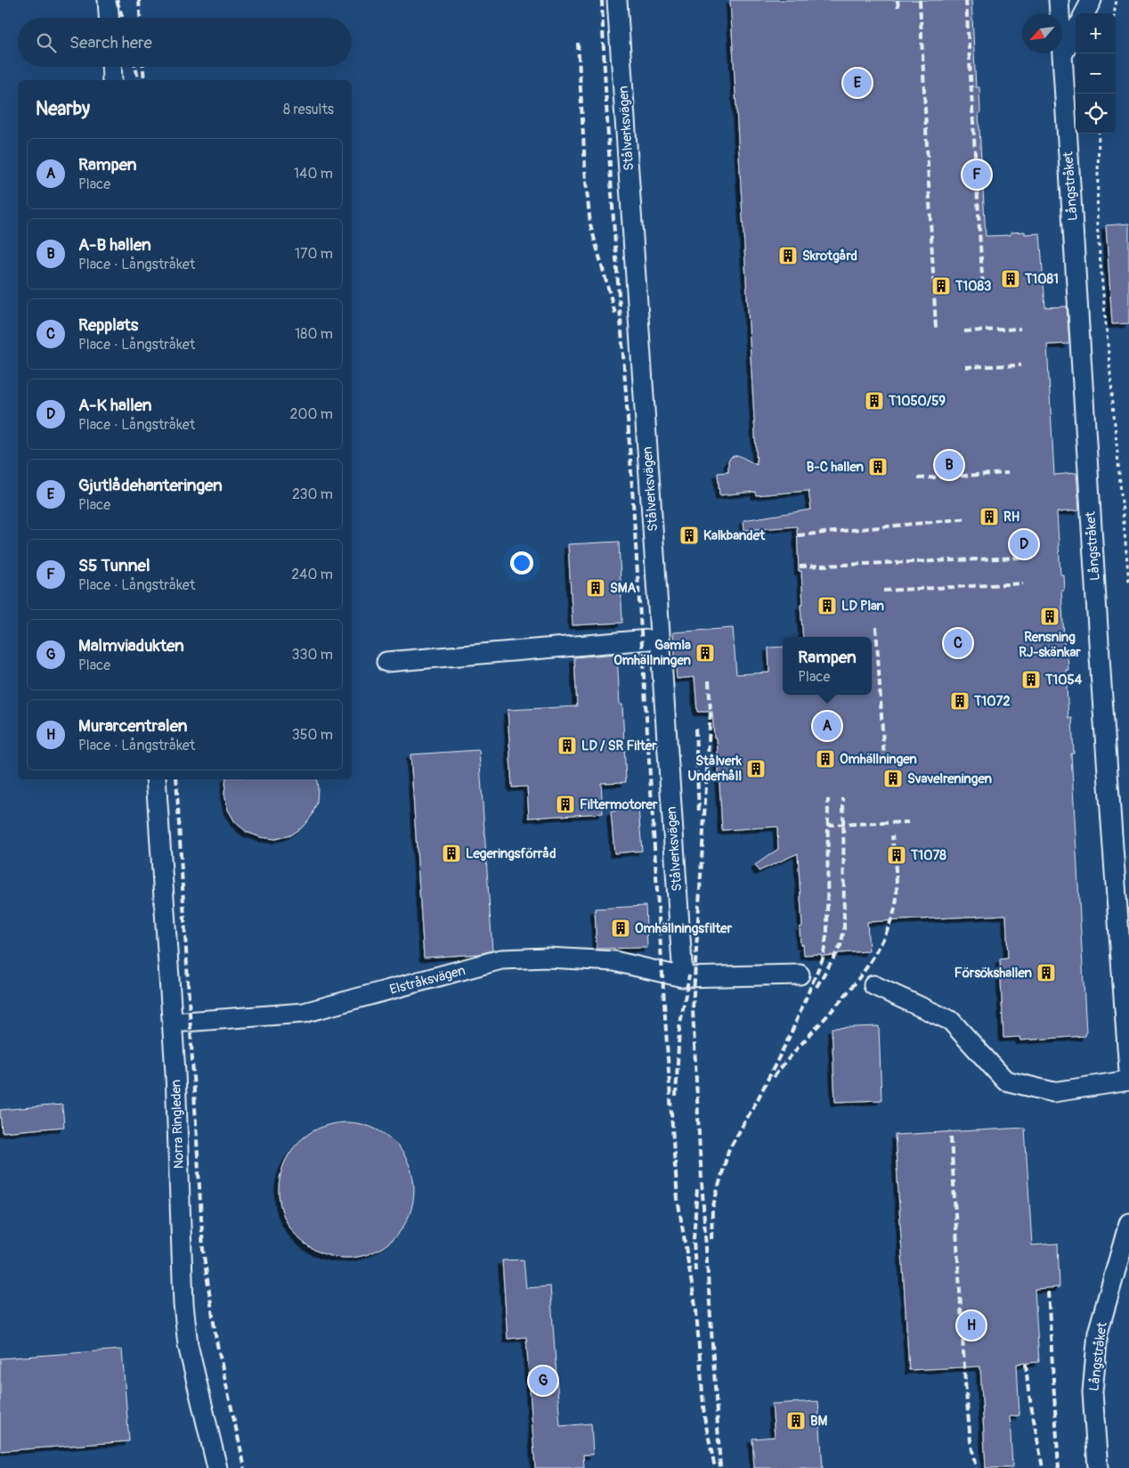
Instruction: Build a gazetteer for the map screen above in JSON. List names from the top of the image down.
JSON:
{
  "streets": {
    "street": [
      "Stålverksvägen",
      "Långstråket",
      "Elstråksvägen",
      "Norra Ringleden"
    ]
  },
  "crossings": [
    ["Stålverksvägen", "Elstråksvägen"],
    ["Elstråksvägen", "Norra Ringleden"]
  ],
  "places": {
    "building": [
      "Skrotgård",
      "T1081",
      "T1083",
      "T1050/59",
      "B-C hallen",
      "RH",
      "Kalkbandet",
      "SMA",
      "LD Plan",
      "Rensning RJ-skänkar",
      "Gamla Omhällningen",
      "T1054",
      "T1072",
      "LD / SR Filter",
      "Omhällningen",
      "Stålverk Underhåll",
      "Svavelreningen",
      "Filtermotorer",
      "Legeringsförråd",
      "T1078",
      "Omhällningsfilter",
      "Försökshallen",
      "BM"
    ]
  },
  "north": "bottom left",
  "page": {
    "map_buttons": ["+", "−"],
    "search": "Search here",
    "pins": [
      "E",
      "F",
      "B",
      "D",
      "C",
      "A",
      "H",
      "G"
    ],
    "heading": ["Nearby", "8 results"],
    "list": [
      {
        "mark": "A",
        "name": "Rampen",
        "note": "Place",
        "value": "140 m"
      },
      {
        "mark": "B",
        "name": "A-B hallen",
        "note": "Place · Långstråket",
        "value": "170 m"
      },
      {
        "mark": "C",
        "name": "Repplats",
        "note": "Place · Långstråket",
        "value": "180 m"
      },
      {
        "mark": "D",
        "name": "A-K hallen",
        "note": "Place · Långstråket",
        "value": "200 m"
      },
      {
        "mark": "E",
        "name": "Gjutlådehanteringen",
        "note": "Place",
        "value": "230 m"
      },
      {
        "mark": "F",
        "name": "S5 Tunnel",
        "note": "Place · Långstråket",
        "value": "240 m"
      },
      {
        "mark": "G",
        "name": "Malmviadukten",
        "note": "Place",
        "value": "330 m"
      },
      {
        "mark": "H",
        "name": "Murarcentralen",
        "note": "Place · Långstråket",
        "value": "350 m"
      }
    ],
    "popup": ["Rampen", "Place"]
  }
}
